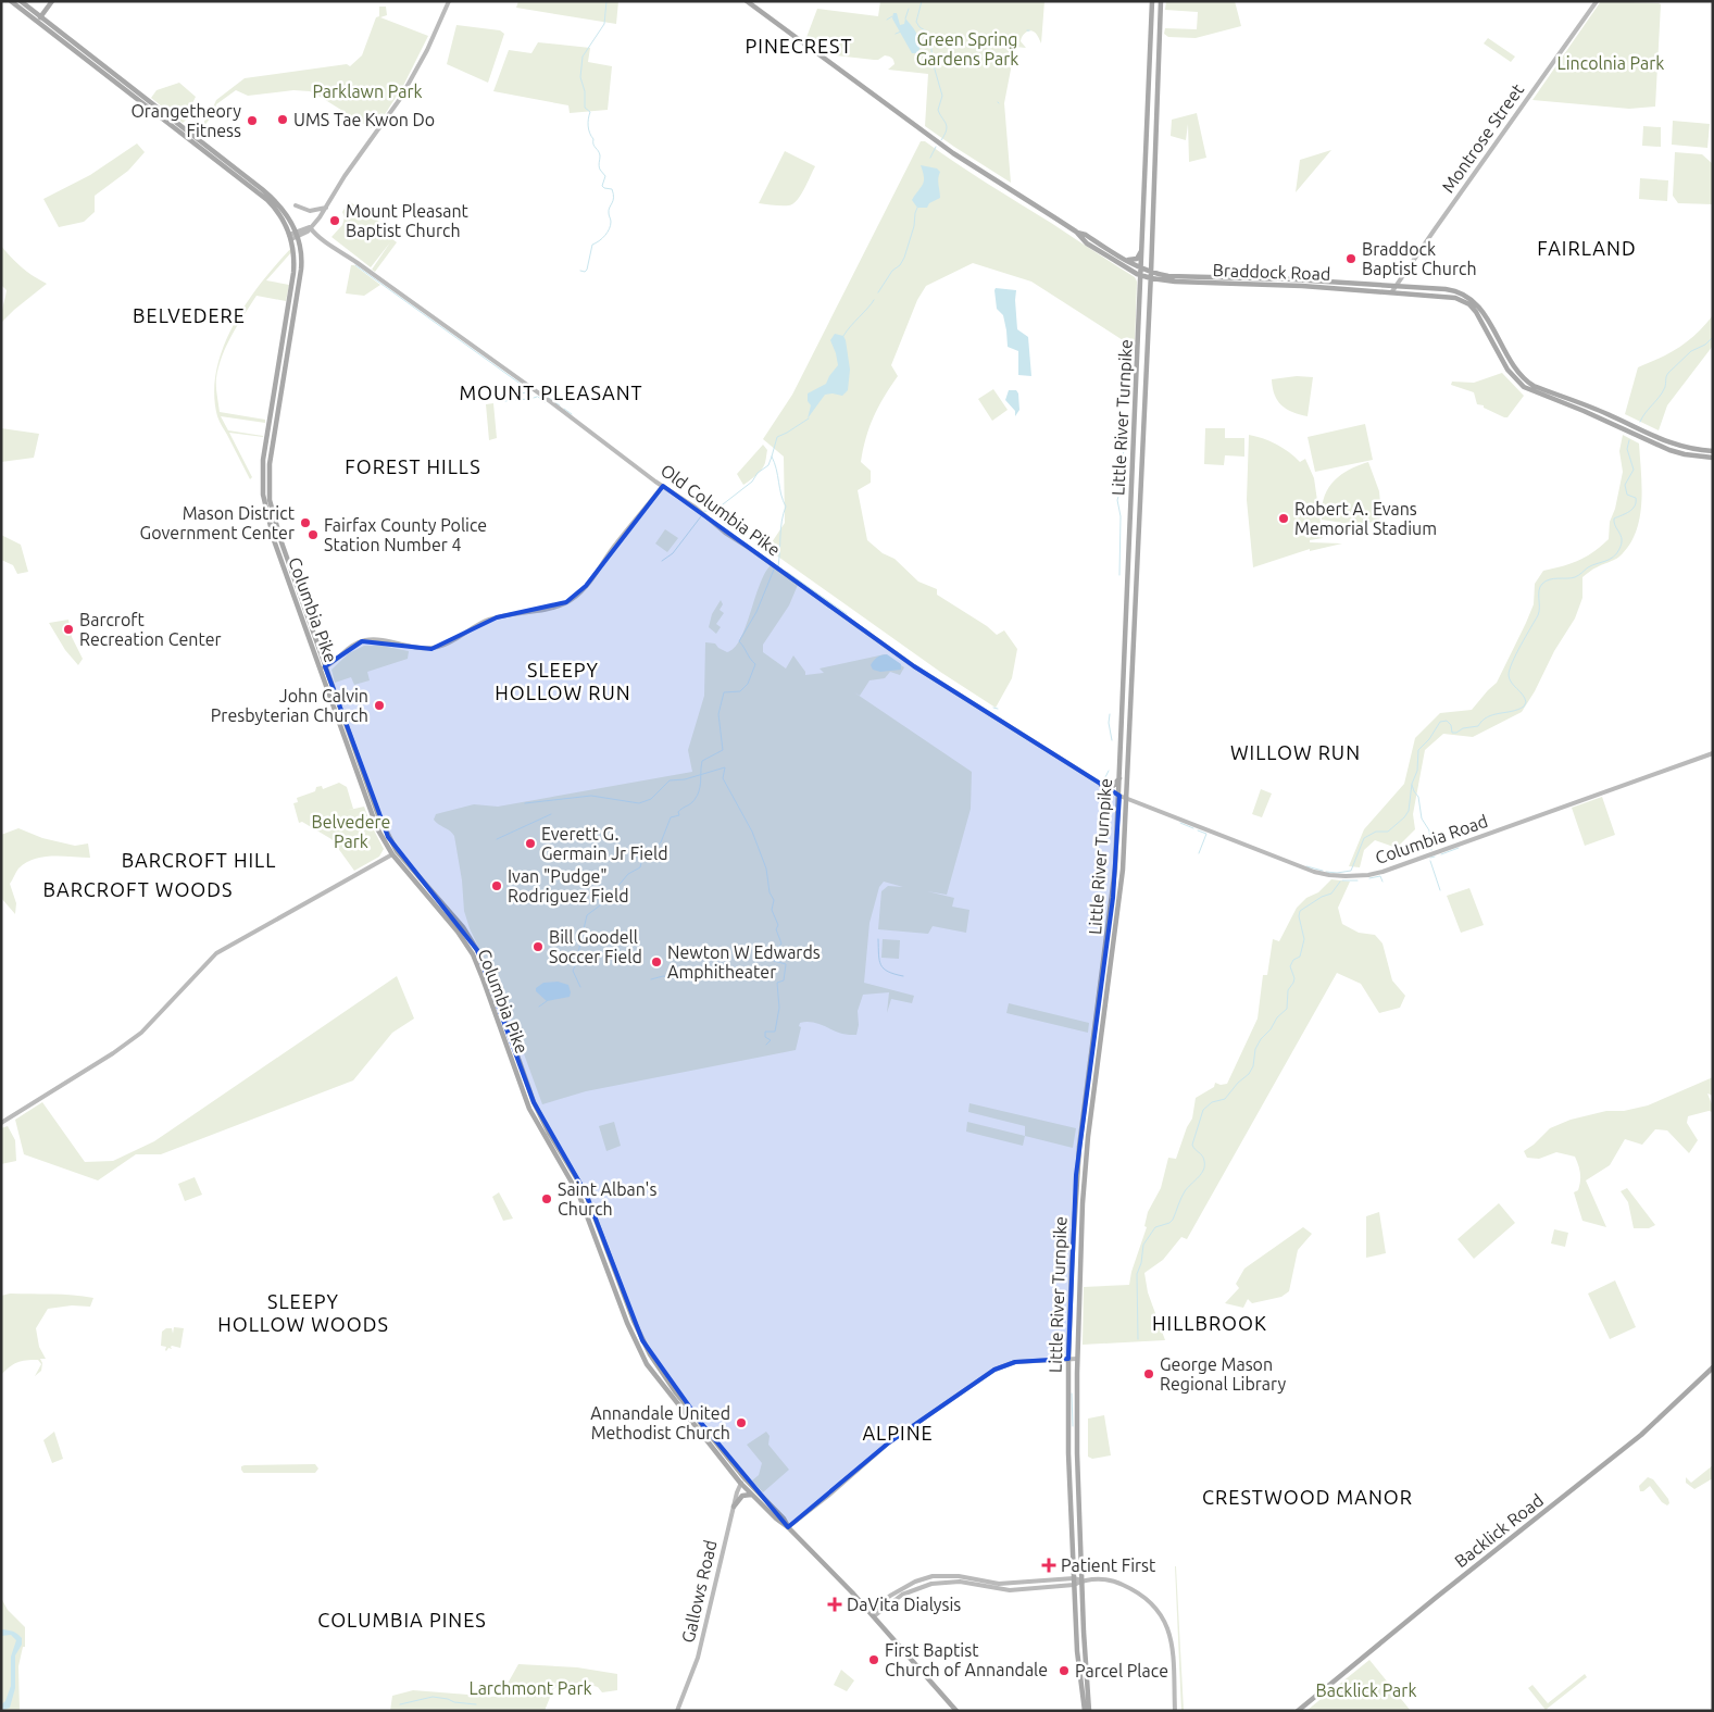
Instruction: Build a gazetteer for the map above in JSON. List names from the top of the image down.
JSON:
{
  "streets": {
    "main road": [
      "Braddock Road",
      "Little River Turnpike",
      "Columbia Pike",
      "Backlick Road"
    ],
    "street": [
      "Montrose Street",
      "Old Columbia Pike",
      "Columbia Road",
      "Gallows Road"
    ]
  },
  "crossings": [
    ["Montrose Street", "Braddock Road"],
    ["Braddock Road", "Little River Turnpike"],
    ["Little River Turnpike", "Old Columbia Pike"],
    ["Little River Turnpike", "Columbia Road"],
    ["Old Columbia Pike", "Columbia Road"],
    ["Columbia Pike", "Gallows Road"]
  ],
  "districts": [
    "PINECREST",
    "FAIRLAND",
    "BELVEDERE",
    "MOUNT PLEASANT",
    "FOREST HILLS",
    "SLEEPY HOLLOW RUN",
    "WILLOW RUN",
    "BARCROFT HILL",
    "BARCROFT WOODS",
    "SLEEPY HOLLOW WOODS",
    "HILLBROOK",
    "ALPINE",
    "CRESTWOOD MANOR",
    "COLUMBIA PINES"
  ],
  "parks": [
    "Green Spring Gardens Park",
    "Lincolnia Park",
    "Parklawn Park",
    "Belvedere Park",
    "Larchmont Park",
    "Backlick Park"
  ],
  "places": {
    "other": [
      "UMS Tae Kwon Do",
      "Orangetheory Fitness",
      "Mount Pleasant Baptist Church",
      "Braddock Baptist Church",
      "Robert A. Evans Memorial Stadium",
      "Mason District Government Center",
      "Fairfax County Police Station Number 4",
      "Barcroft Recreation Center",
      "John Calvin Presbyterian Church",
      "Everett G. Germain Jr Field",
      "Ivan \"Pudge\" Rodriguez Field",
      "Bill Goodell Soccer Field",
      "Newton W Edwards Amphitheater",
      "Saint Alban's Church",
      "George Mason Regional Library",
      "Annandale United Methodist Church",
      "First Baptist Church of Annandale",
      "Parcel Place"
    ],
    "health": ["Patient First", "DaVita Dialysis"]
  }
}
